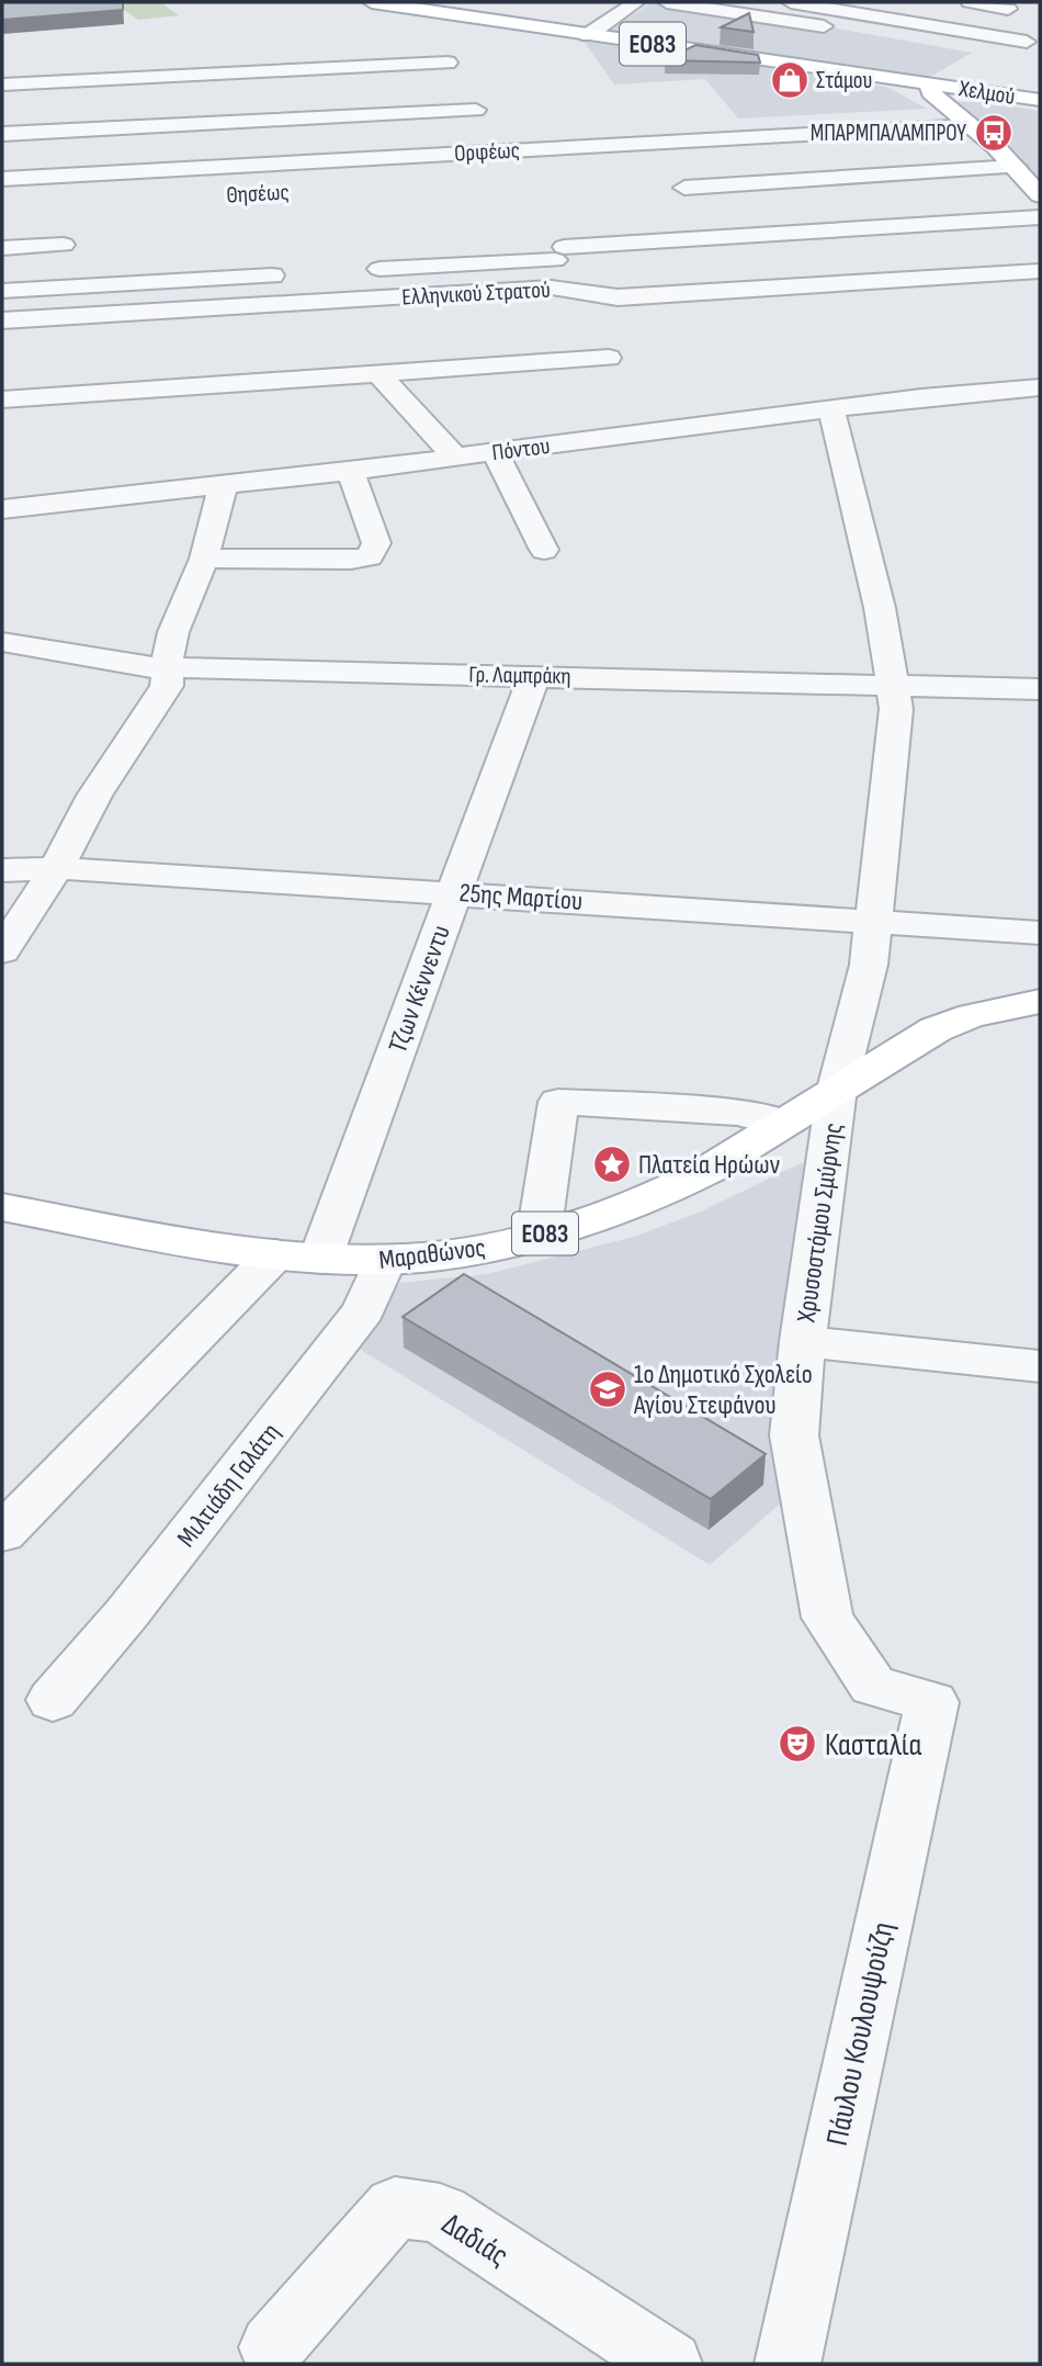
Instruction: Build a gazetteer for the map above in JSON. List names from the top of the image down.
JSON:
{
  "streets": {
    "main road": ["ΕΟ83", "Χελμού", "Μαραθώνος"],
    "street": [
      "Ορφέως",
      "Ελληνικού Στρατού",
      "Πόντου",
      "Γρ. Λαμπράκη",
      "25ης Μαρτίου",
      "Τζων Κέννεντυ",
      "Χρυσοστόμου Σμύρνης",
      "Μιλτιάδη Γαλάτη",
      "Πάυλου Κουλουψούζη",
      "Δαδιάς"
    ]
  },
  "crossings": [
    ["ΕΟ83", "Χελμού"],
    ["Πόντου", "Χρυσοστόμου Σμύρνης"],
    ["Γρ. Λαμπράκη", "Τζων Κέννεντυ"],
    ["Γρ. Λαμπράκη", "Χρυσοστόμου Σμύρνης"],
    ["25ης Μαρτίου", "Τζων Κέννεντυ"],
    ["25ης Μαρτίου", "Χρυσοστόμου Σμύρνης"],
    ["Τζων Κέννεντυ", "Μαραθώνος"],
    ["Χρυσοστόμου Σμύρνης", "Μαραθώνος"],
    ["Χρυσοστόμου Σμύρνης", "Πάυλου Κουλουψούζη"],
    ["Μαραθώνος", "Μιλτιάδη Γαλάτη"]
  ],
  "places": {
    "shop": ["Στάμου"],
    "bus stop": ["ΜΠΑΡΜΠΑΛΑΜΠΡΟΥ"],
    "place": ["Πλατεία Ηρώων"],
    "school or university": ["1ο Δημοτικό Σχολείο Αγίου Στεφάνου"],
    "theatre": ["Κασταλία"]
  }
}
